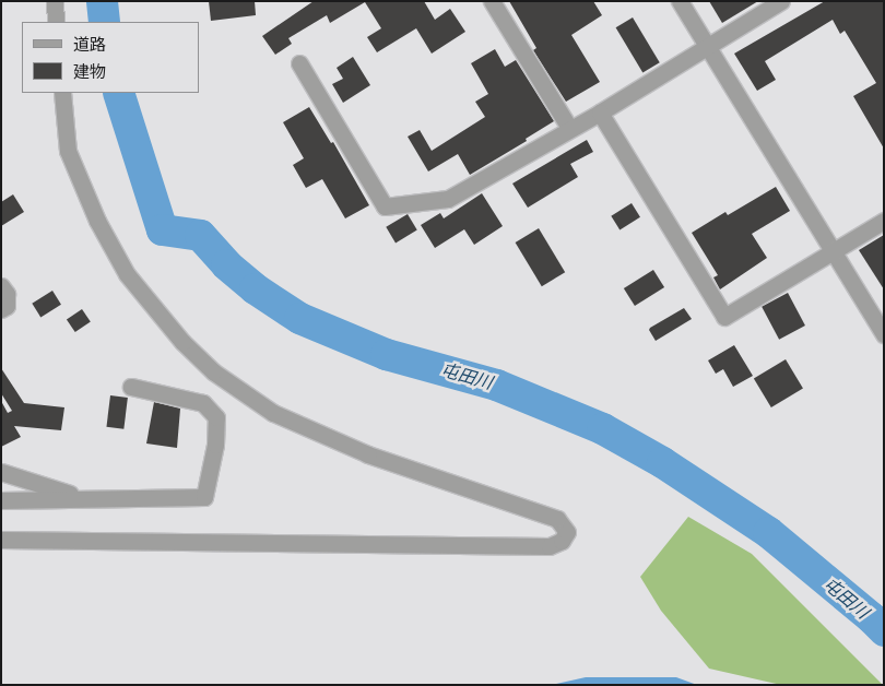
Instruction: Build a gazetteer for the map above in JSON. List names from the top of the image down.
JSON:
{
  "water": ["屯田川"],
  "legend": ["道路", "建物"]
}
